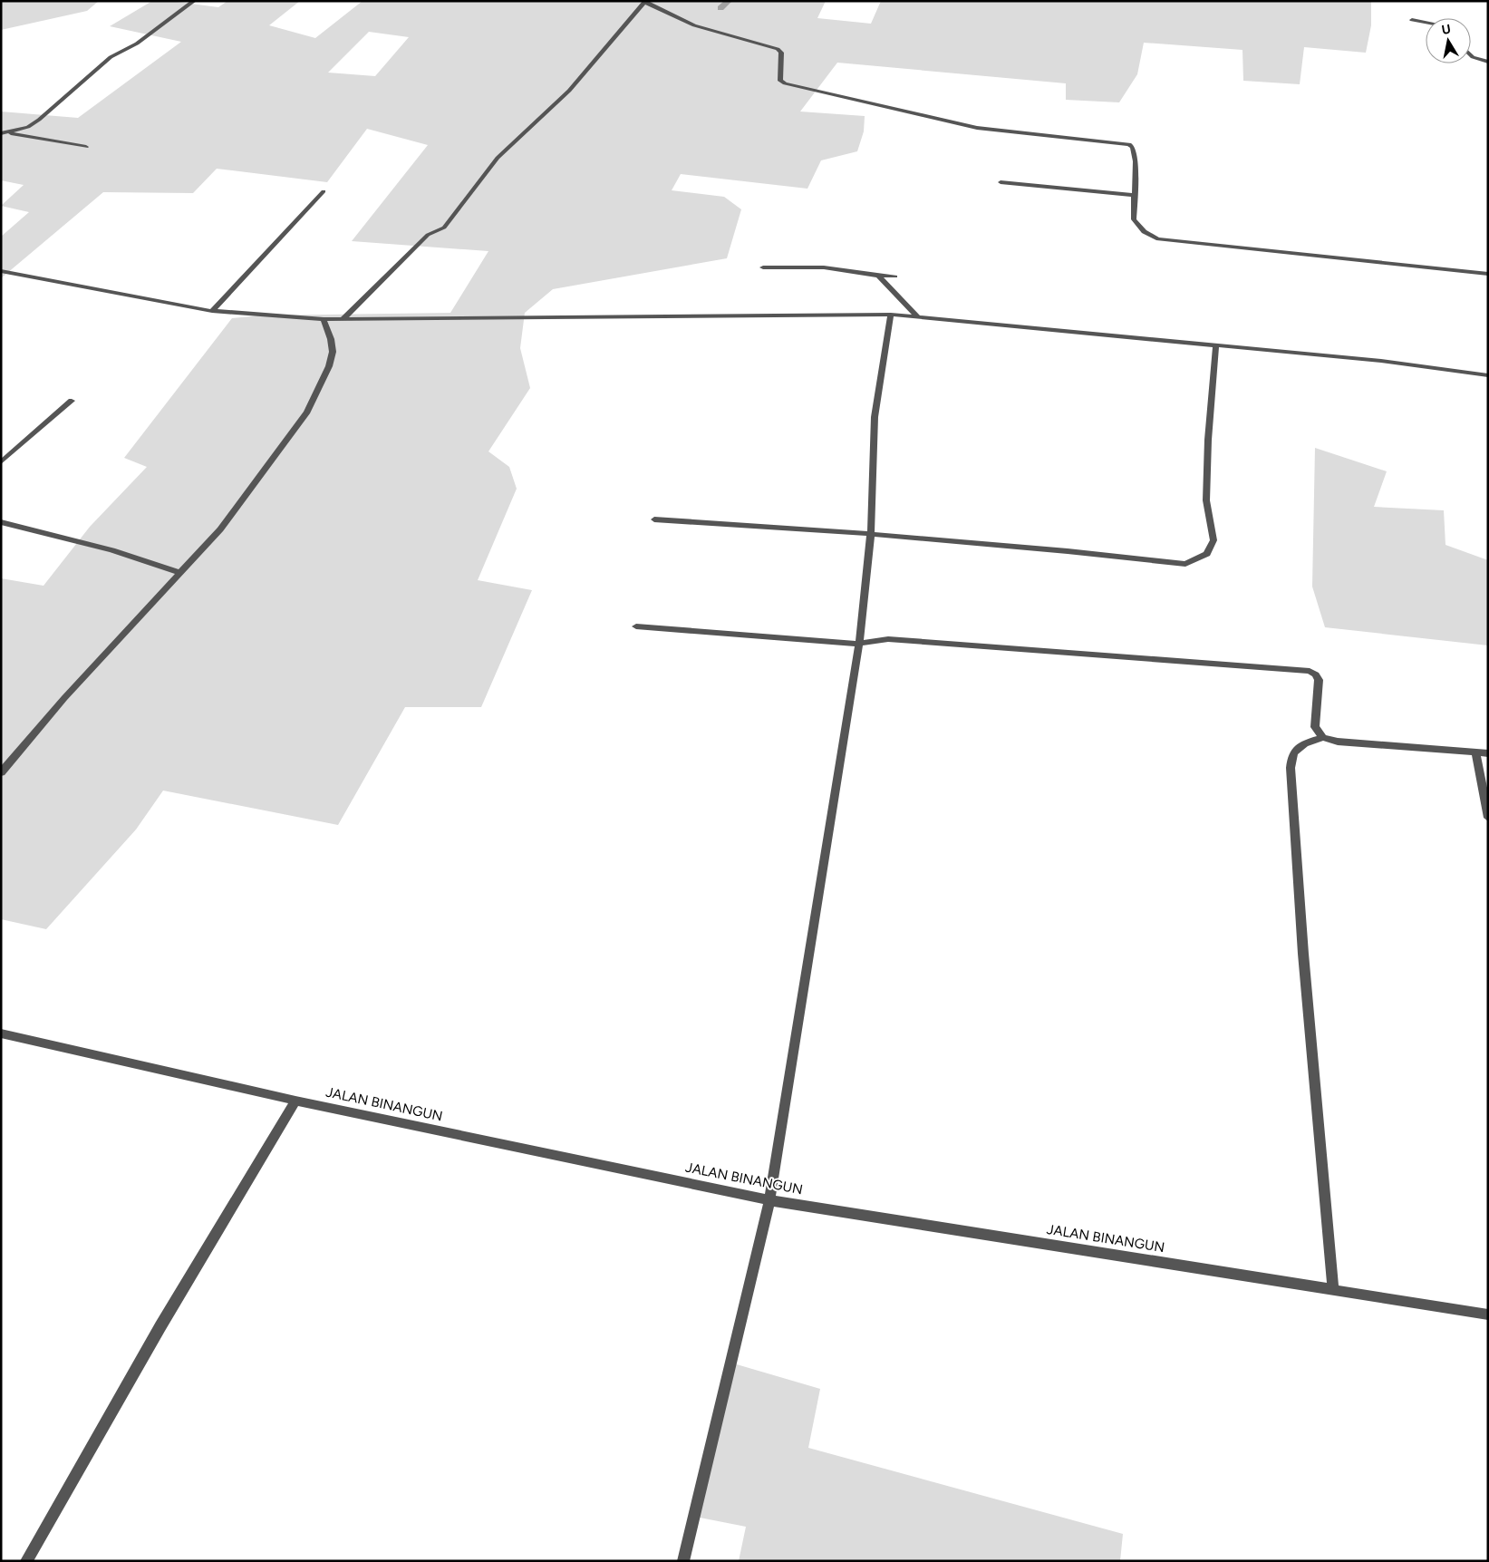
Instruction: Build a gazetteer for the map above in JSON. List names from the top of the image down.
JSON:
{
  "streets": {
    "street": ["JALAN BINANGUN"]
  },
  "north": "top"
}
